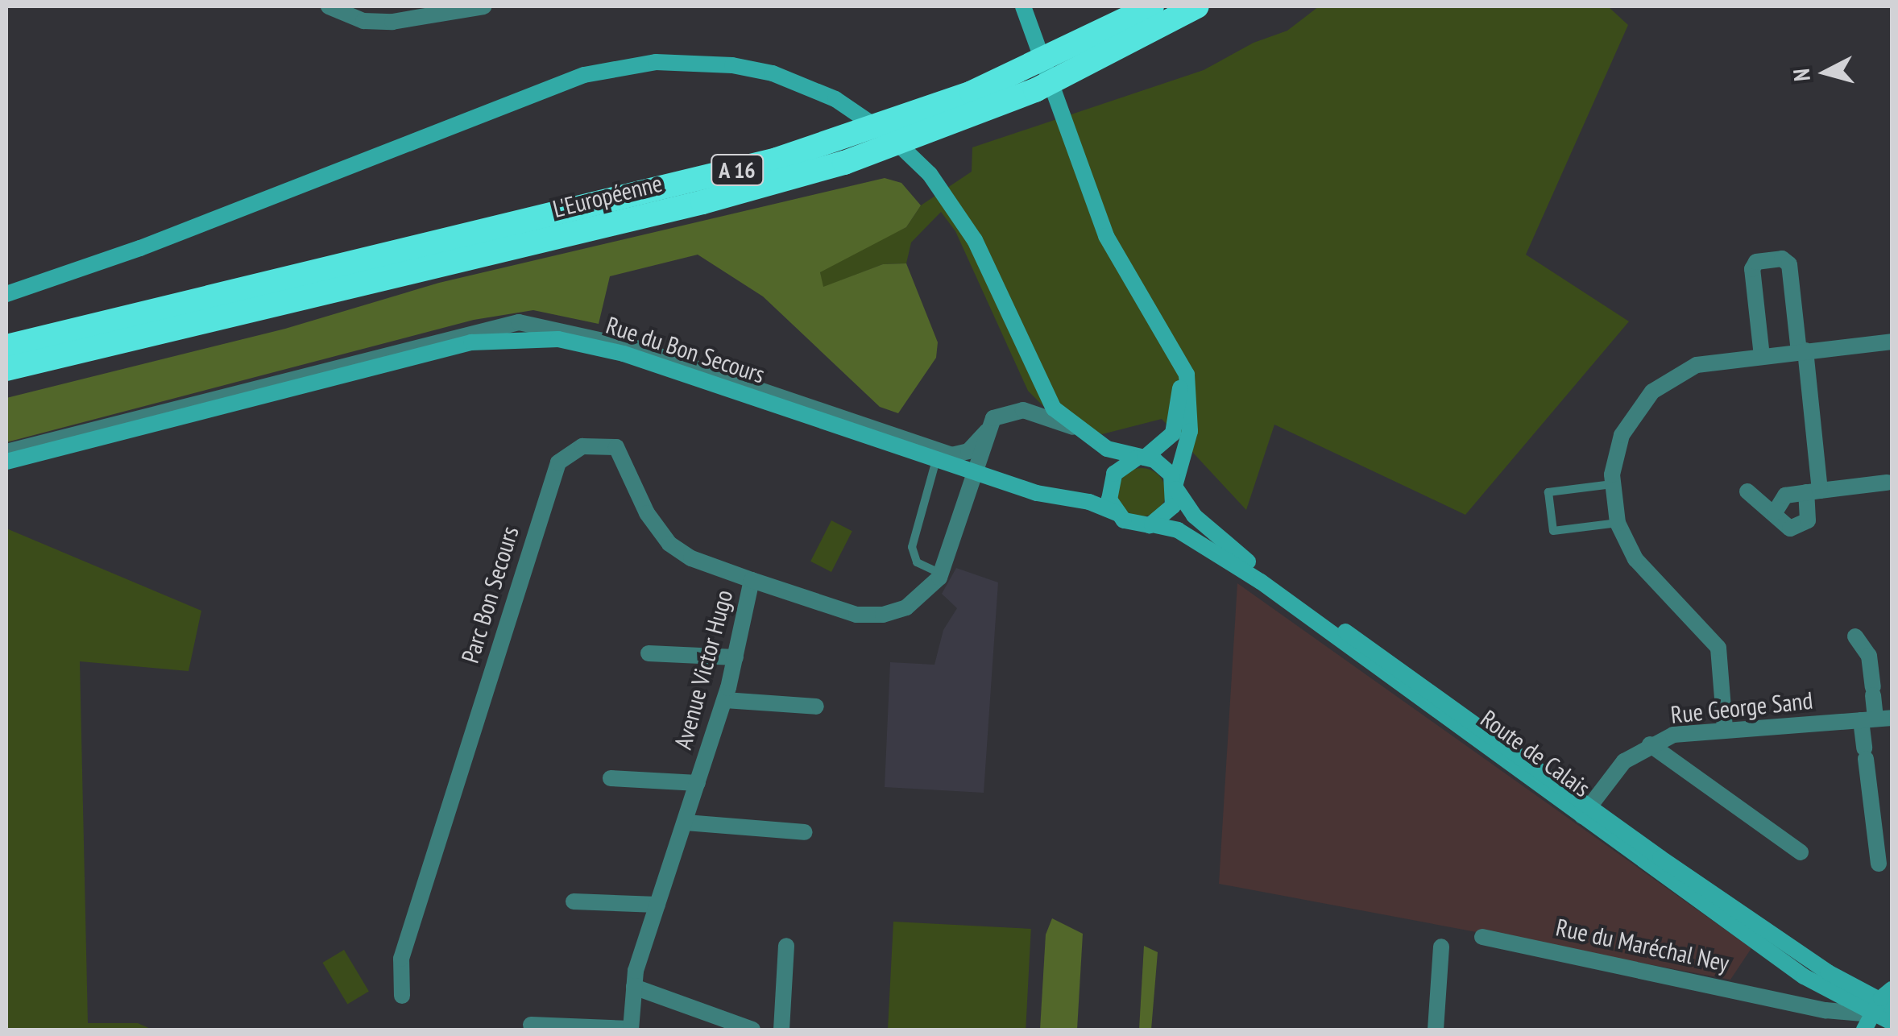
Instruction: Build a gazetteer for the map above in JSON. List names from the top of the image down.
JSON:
{
  "streets": {
    "highway": ["A 16", "L'Européenne"],
    "main road": ["Rue du Bon Secours", "Route de Calais"],
    "street": [
      "Parc Bon Secours",
      "Avenue Victor Hugo",
      "Rue George Sand",
      "Rue du Maréchal Ney"
    ]
  },
  "crossings": [
    ["Rue du Bon Secours", "Avenue Victor Hugo"],
    ["Rue du Bon Secours", "Route de Calais"],
    ["Parc Bon Secours", "Avenue Victor Hugo"],
    ["Rue George Sand", "Route de Calais"],
    ["Route de Calais", "Rue du Maréchal Ney"]
  ],
  "north": "left"
}
